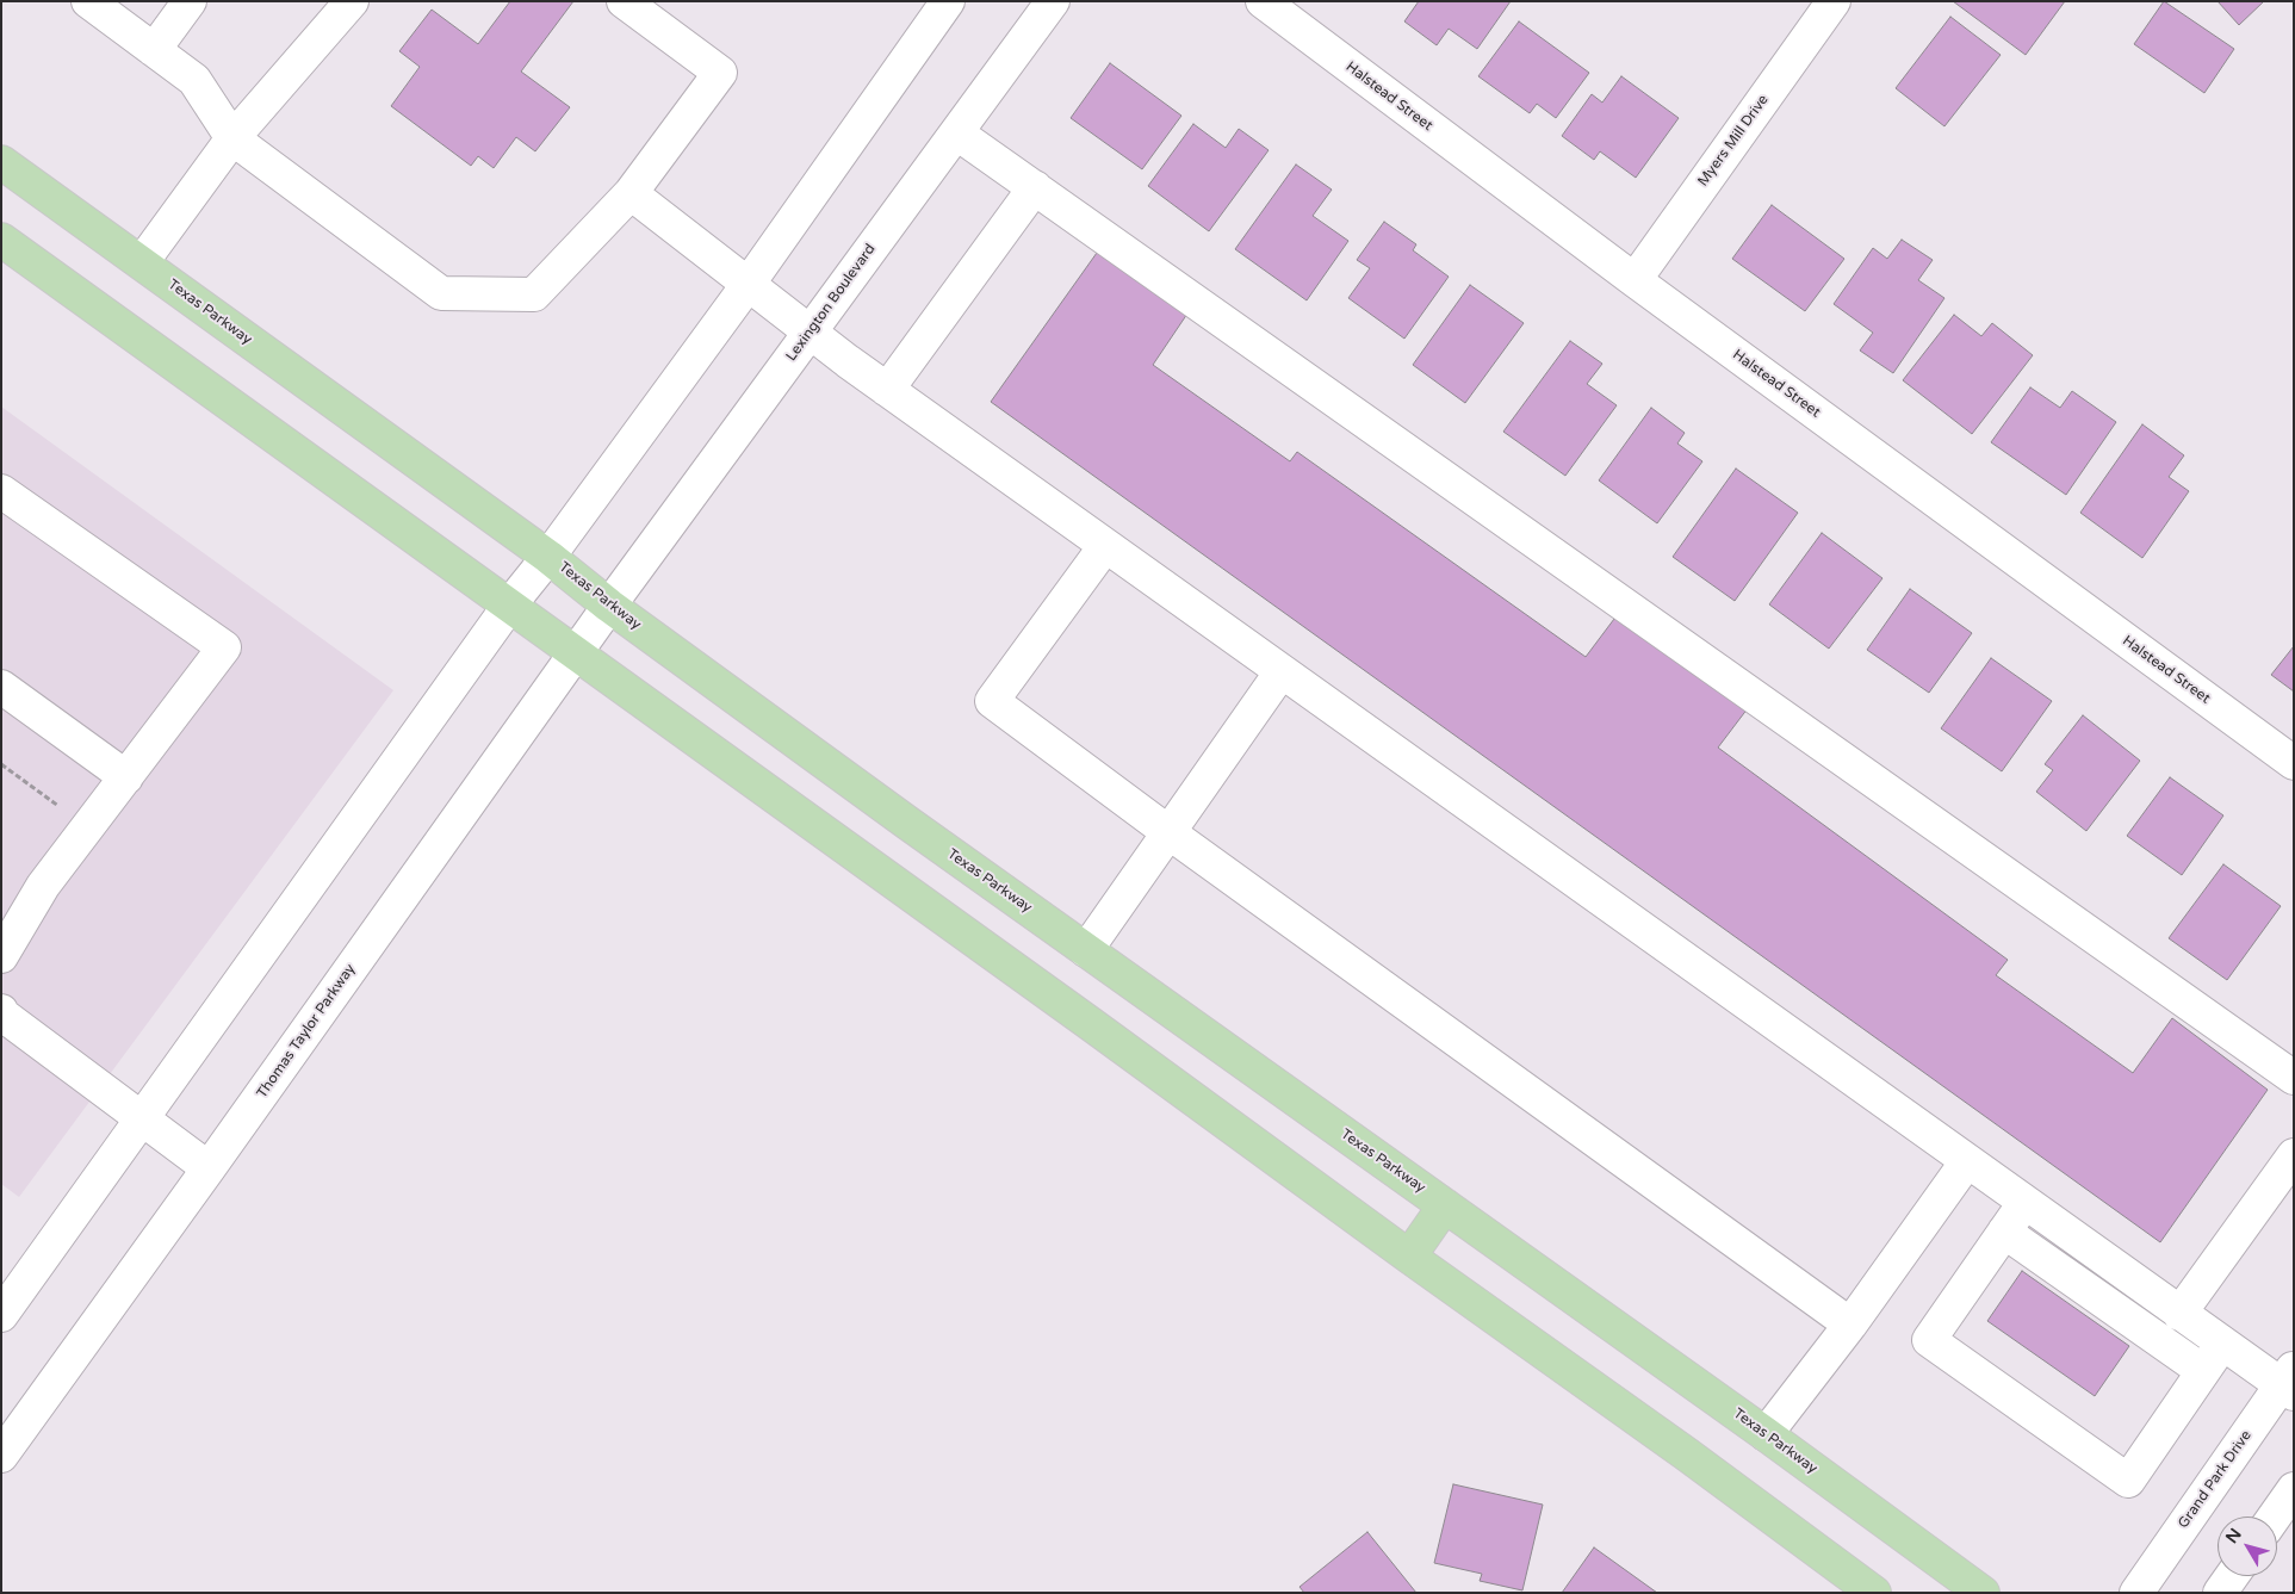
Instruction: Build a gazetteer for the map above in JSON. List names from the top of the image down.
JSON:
{
  "streets": {
    "main road": ["Texas Parkway"],
    "street": [
      "Halstead Street",
      "Myers Mill Drive",
      "Lexington Boulevard",
      "Thomas Taylor Parkway",
      "Grand Park Drive"
    ]
  },
  "crossings": [
    ["Halstead Street", "Myers Mill Drive"],
    ["Lexington Boulevard", "Texas Parkway"],
    ["Lexington Boulevard", "Thomas Taylor Parkway"],
    ["Texas Parkway", "Thomas Taylor Parkway"]
  ],
  "north": "top left"
}
